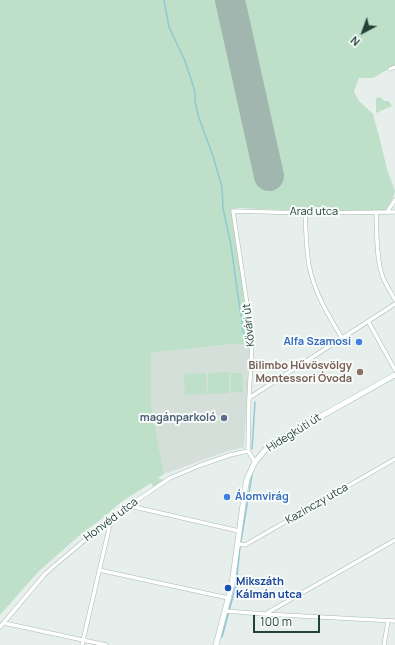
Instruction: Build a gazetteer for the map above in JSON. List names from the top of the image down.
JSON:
{
  "streets": {
    "main road": ["Hidegkúti út"],
    "street": [
      "Arad utca",
      "Kővári út",
      "Kazinczy utca",
      "Honvéd utca"
    ]
  },
  "crossings": [
    ["Arad utca", "Kővári út"],
    ["Kővári út", "Honvéd utca"],
    ["Hidegkúti út", "Kazinczy utca"]
  ],
  "places": [
    "Alfa Szamosi",
    "Bilimbo Hűvösvölgy Montessori Óvoda",
    "magánparkoló",
    "Álomvirág",
    "Mikszáth Kálmán utca"
  ],
  "scale_bar": "100 m",
  "north": "bottom left"
}
